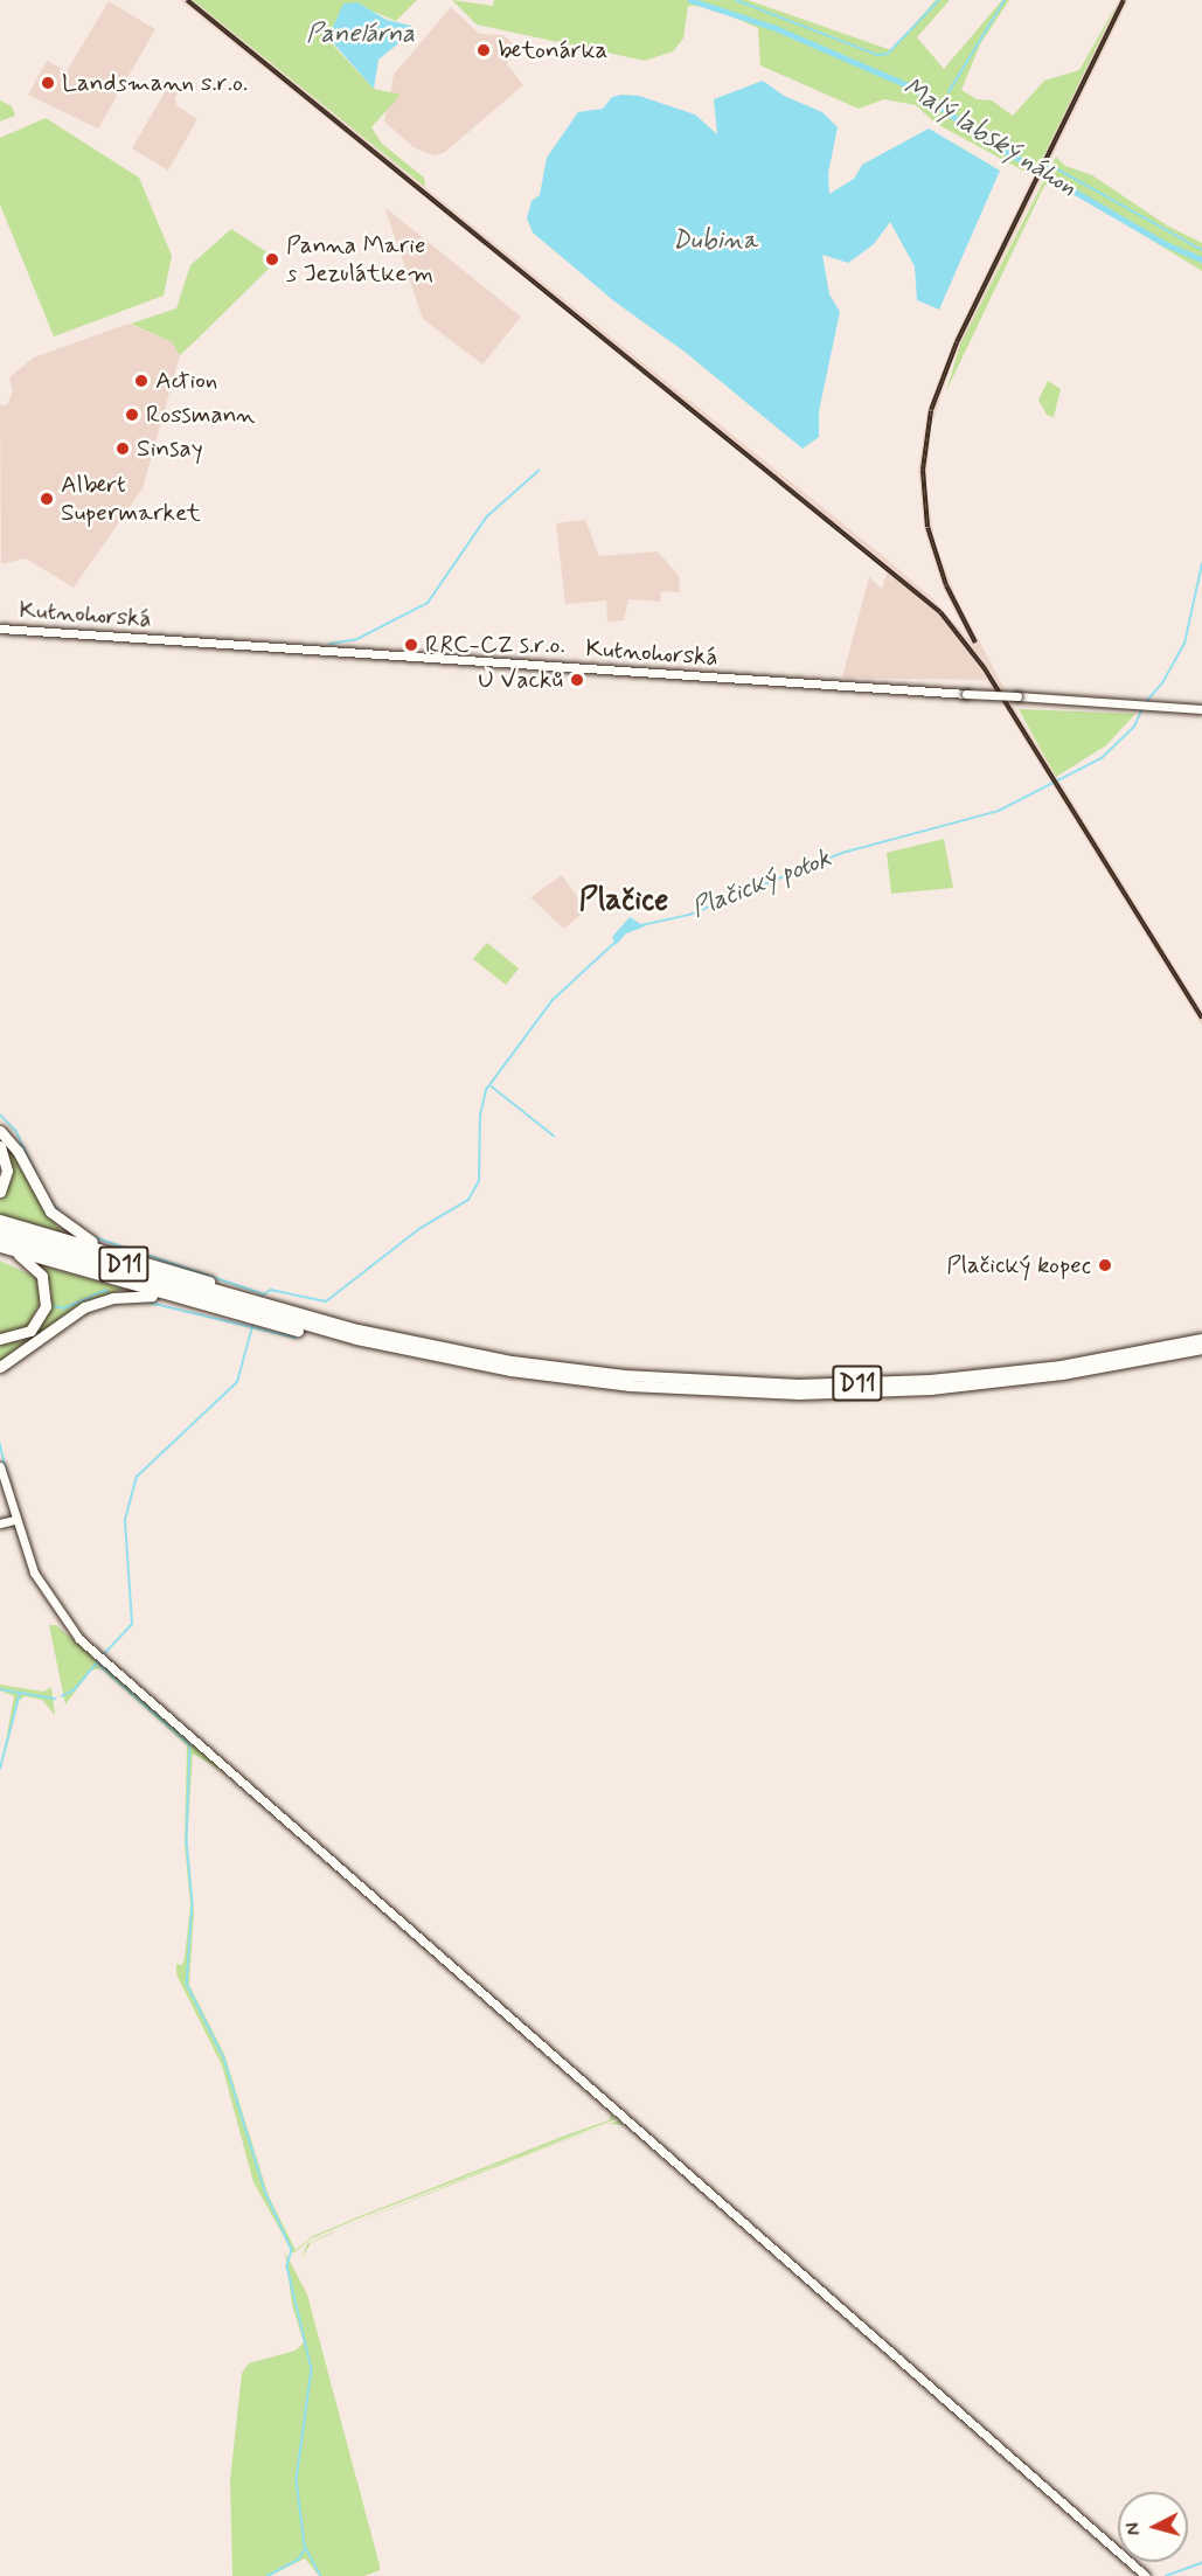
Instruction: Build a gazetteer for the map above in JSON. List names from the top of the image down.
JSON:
{
  "streets": {
    "highway": ["D11"],
    "main road": ["Kutnohorská"]
  },
  "districts": ["Plačice"],
  "water": [
    "Panelárna",
    "Malý labský náhon",
    "Dubina",
    "Plačický potok"
  ],
  "places": [
    "betonárka",
    "Landsmann s.r.o.",
    "Panna Marie s Jezulátkem",
    "Action",
    "Rossmann",
    "Sinsay",
    "Albert Supermarket",
    "RRC-CZ s.r.o.",
    "U Vacků",
    "Plačický kopec"
  ],
  "north": "left"
}
